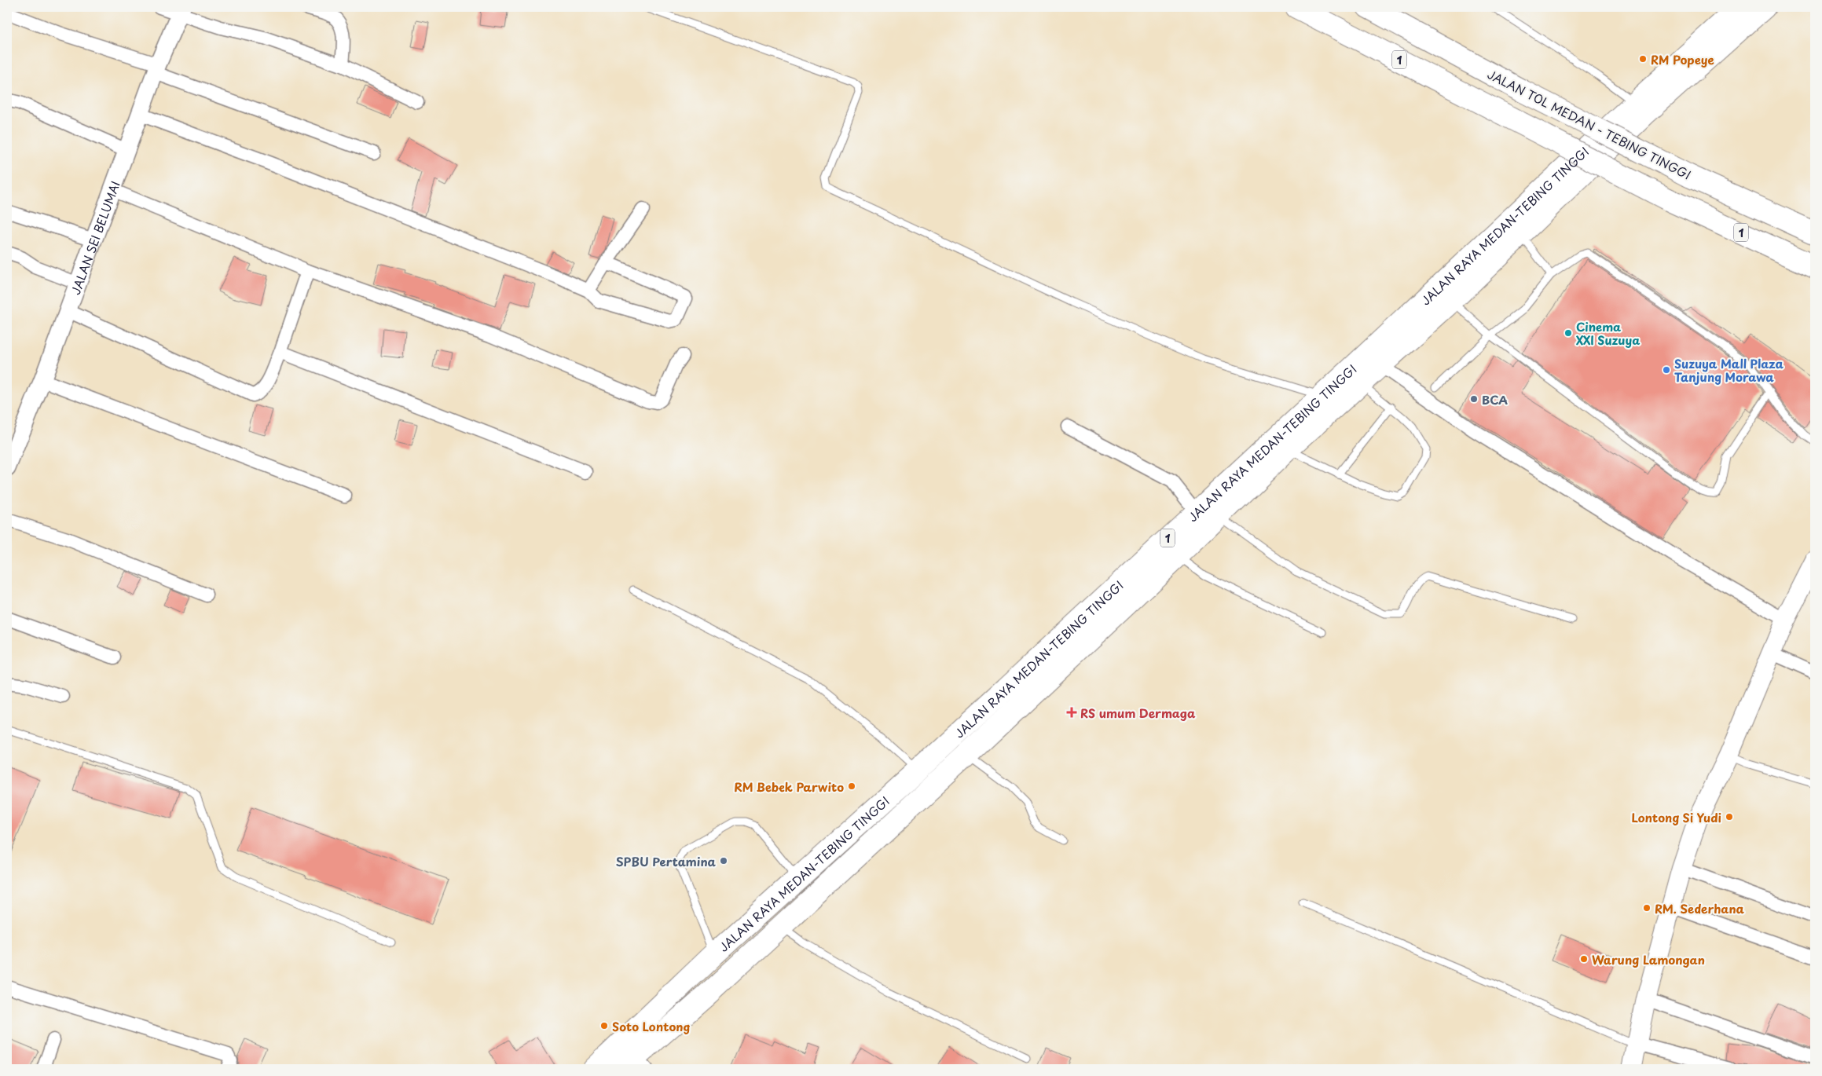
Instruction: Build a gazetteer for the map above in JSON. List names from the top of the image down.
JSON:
{
  "streets": {
    "highway": ["1", "JALAN TOL MEDAN - TEBING TINGGI", "JALAN RAYA MEDAN-TEBING TINGGI"],
    "street": ["JALAN SEI BELUMAI"]
  },
  "places": {
    "other": [
      "RM Popeye",
      "Cinema XXI Suzuya",
      "Suzuya Mall Plaza Tanjung Morawa",
      "BCA",
      "RM Bebek Parwito",
      "Lontong Si Yudi",
      "SPBU Pertamina",
      "RM. Sederhana",
      "Warung Lamongan",
      "Soto Lontong"
    ],
    "health": ["RS umum Dermaga"]
  }
}
